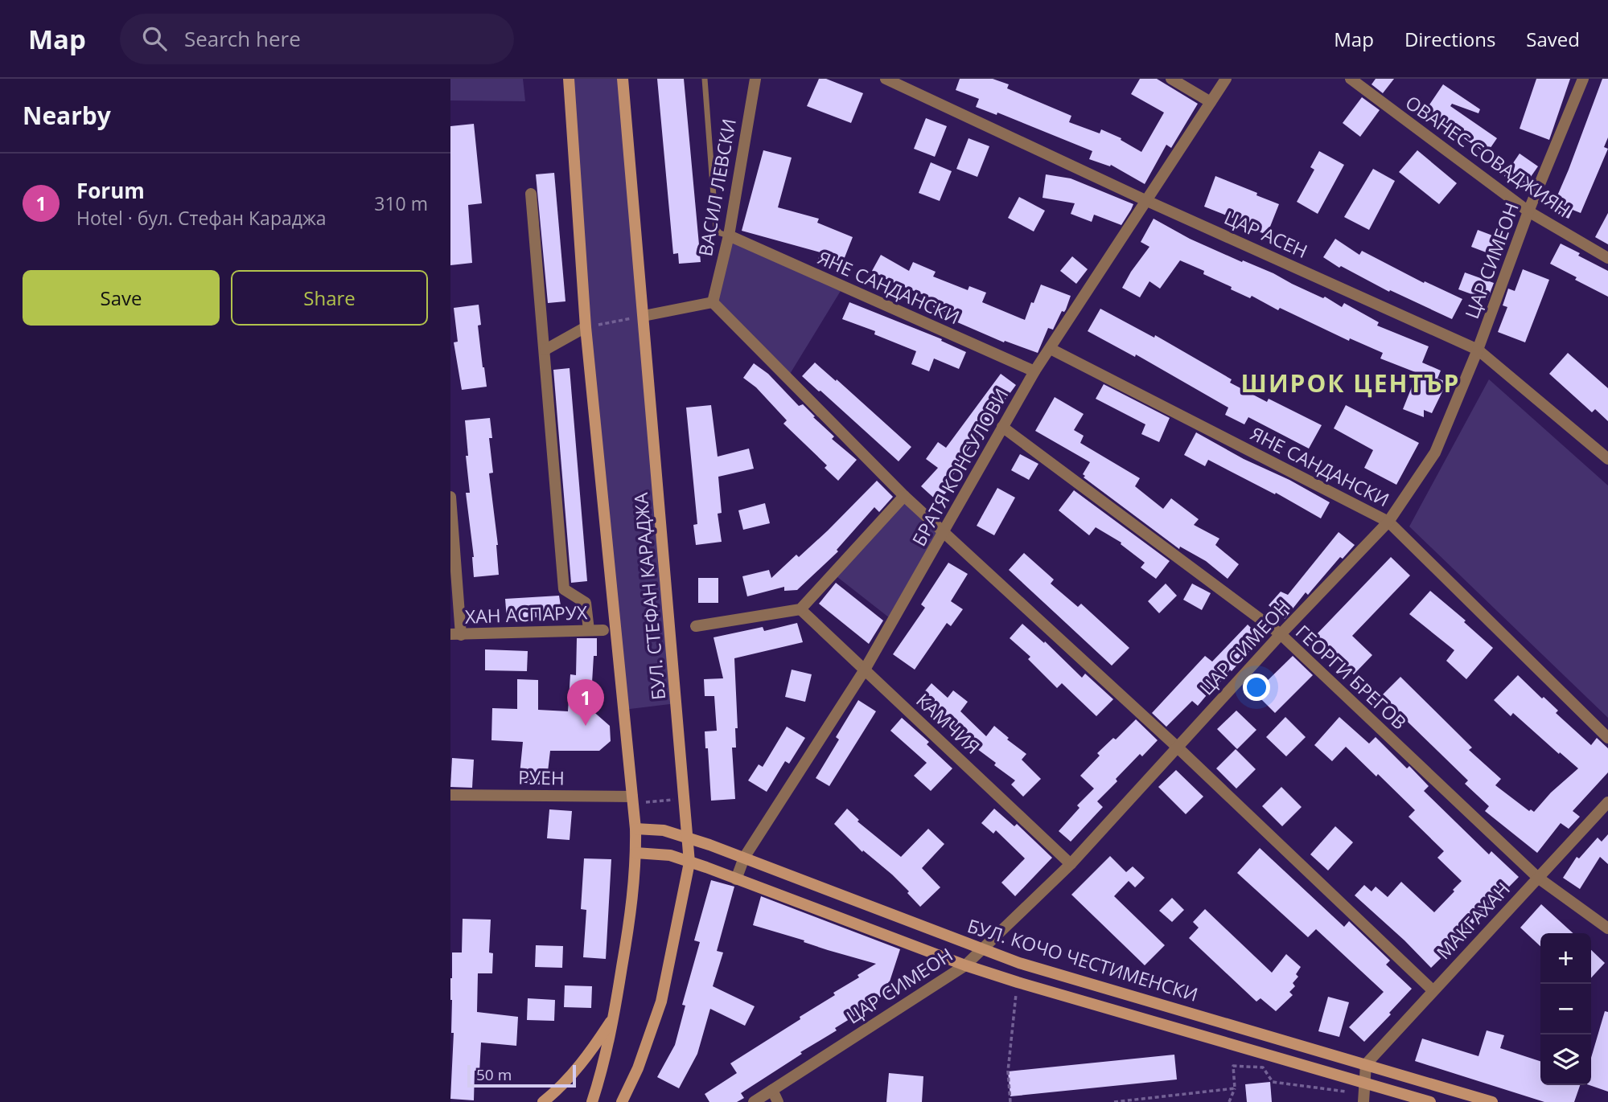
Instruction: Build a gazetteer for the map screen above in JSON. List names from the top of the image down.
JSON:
{
  "streets": {
    "street": [
      "ОВАНЕС СОВАДЖИЯН",
      "ВАСИЛ ЛЕВСКИ",
      "ЦАР АСЕН",
      "ЦАР СИМЕОН",
      "ЯНЕ САНДАНСКИ",
      "БРАТЯ КОНСУЛОВИ",
      "БУЛ. СТЕФАН КАРАДЖА",
      "ХАН АСПАРУХ",
      "ГЕОРГИ БРЕГОВ",
      "КАМЧИЯ",
      "РУЕН",
      "МАКГАХАН",
      "БУЛ. КОЧО ЧЕСТИМЕНСКИ"
    ]
  },
  "crossings": [
    ["ОВАНЕС СОВАДЖИЯН", "ЦАР СИМЕОН"],
    ["ВАСИЛ ЛЕВСКИ", "ЯНЕ САНДАНСКИ"],
    ["ЦАР АСЕН", "ЦАР СИМЕОН"],
    ["ЦАР АСЕН", "БРАТЯ КОНСУЛОВИ"],
    ["ЦАР СИМЕОН", "ЯНЕ САНДАНСКИ"],
    ["ЦАР СИМЕОН", "ГЕОРГИ БРЕГОВ"],
    ["ЦАР СИМЕОН", "КАМЧИЯ"],
    ["ЦАР СИМЕОН", "БУЛ. КОЧО ЧЕСТИМЕНСКИ"],
    ["ЯНЕ САНДАНСКИ", "БРАТЯ КОНСУЛОВИ"],
    ["БРАТЯ КОНСУЛОВИ", "ГЕОРГИ БРЕГОВ"],
    ["БРАТЯ КОНСУЛОВИ", "КАМЧИЯ"],
    ["БРАТЯ КОНСУЛОВИ", "БУЛ. КОЧО ЧЕСТИМЕНСКИ"],
    ["БУЛ. СТЕФАН КАРАДЖА", "РУЕН"],
    ["БУЛ. СТЕФАН КАРАДЖА", "БУЛ. КОЧО ЧЕСТИМЕНСКИ"],
    ["ГЕОРГИ БРЕГОВ", "МАКГАХАН"],
    ["МАКГАХАН", "БУЛ. КОЧО ЧЕСТИМЕНСКИ"]
  ],
  "districts": ["ШИРОК ЦЕНТЪР"],
  "scale_bar": "50 m",
  "page": {
    "header": "Map",
    "search": "Search here",
    "nav": ["Map", "Directions", "Saved"],
    "heading": "Nearby",
    "list": [
      {
        "mark": "1",
        "name": "Forum",
        "note": "Hotel · бул. Стефан Караджа",
        "value": "310 m"
      }
    ],
    "buttons": ["Save", "Share"],
    "pins": "1",
    "map_buttons": ["+", "−"],
    "scale": "50 m"
  }
}
